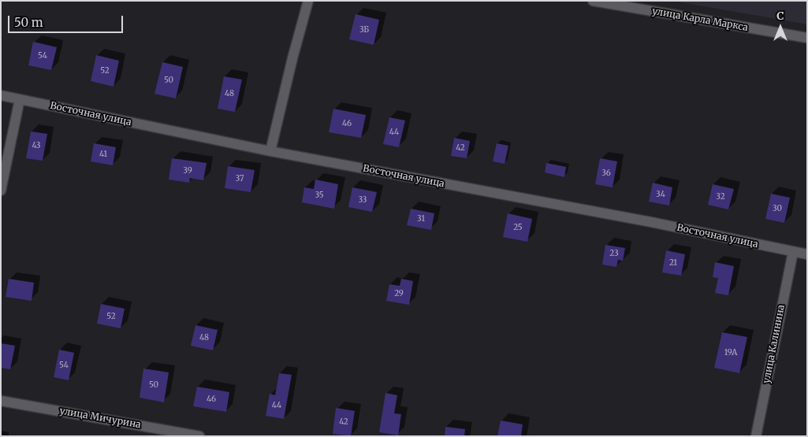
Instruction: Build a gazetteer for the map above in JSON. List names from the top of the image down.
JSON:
{
  "streets": {
    "street": [
      "улица Карла Маркса",
      "Восточная улица",
      "улица Калинина",
      "улица Мичурина"
    ]
  },
  "crossings": [
    ["Восточная улица", "улица Калинина"]
  ],
  "house_numbers": [
    "3Б",
    "54",
    "52",
    "50",
    "48",
    "46",
    "44",
    "43",
    "42",
    "41",
    "39",
    "36",
    "37",
    "34",
    "35",
    "32",
    "33",
    "30",
    "31",
    "25",
    "23",
    "21",
    "29",
    "52",
    "48",
    "19А",
    "54",
    "50",
    "46",
    "44",
    "42"
  ],
  "scale_bar": "50 m",
  "north": "top"
}
